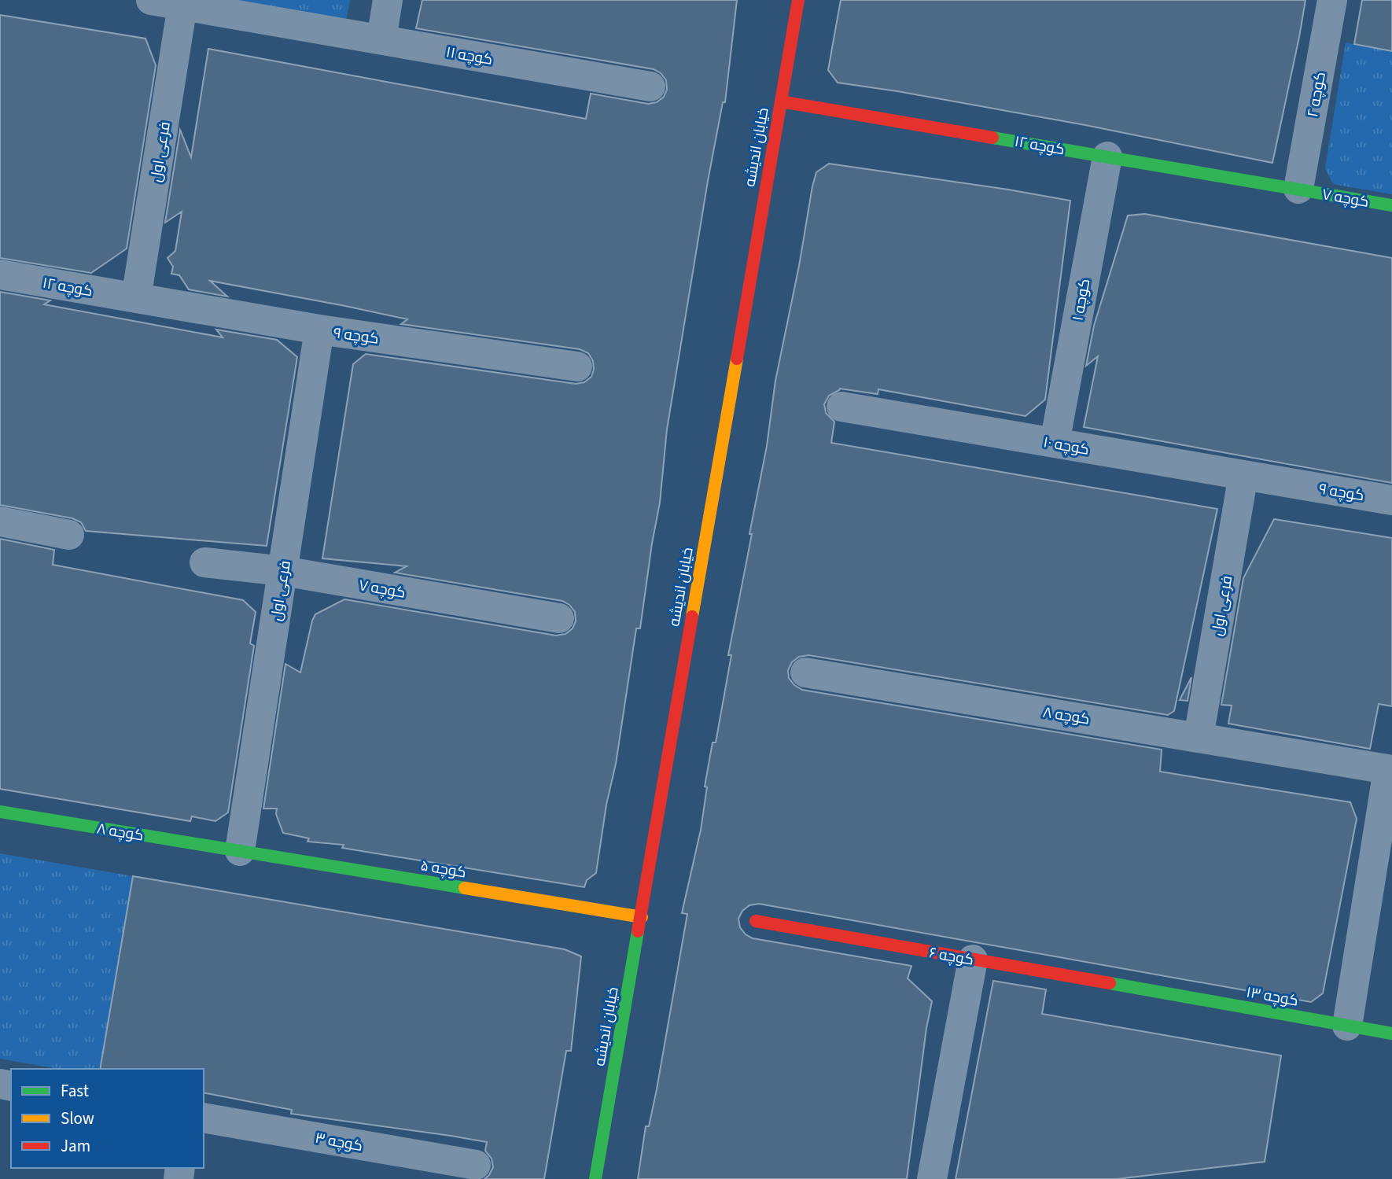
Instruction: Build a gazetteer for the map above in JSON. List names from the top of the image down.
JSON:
{
  "streets": {
    "street": [
      "کوچه ۱۱",
      "کوچه ۲",
      "کوچه ۱۲",
      "خیابان اندیشه",
      "فرعی اول",
      "کوچه ۷",
      "کوچه ۱",
      "کوچه ۹",
      "کوچه ۱۰",
      "کوچه ۸",
      "کوچه ۵",
      "کوچه ۶",
      "کوچه ۱۳",
      "کوچه ۳"
    ]
  },
  "crossings": [
    ["کوچه ۱۱", "فرعی اول"],
    ["کوچه ۲", "کوچه ۱۲"],
    ["کوچه ۲", "کوچه ۷"],
    ["کوچه ۱۲", "خیابان اندیشه"],
    ["کوچه ۱۲", "فرعی اول"],
    ["کوچه ۱۲", "کوچه ۷"],
    ["کوچه ۱۲", "کوچه ۱"],
    ["کوچه ۱۲", "کوچه ۹"],
    ["خیابان اندیشه", "کوچه ۵"],
    ["فرعی اول", "کوچه ۷"],
    ["فرعی اول", "کوچه ۹"],
    ["فرعی اول", "کوچه ۱۰"],
    ["فرعی اول", "کوچه ۸"],
    ["فرعی اول", "کوچه ۵"],
    ["کوچه ۱", "کوچه ۱۰"],
    ["کوچه ۹", "کوچه ۱۰"],
    ["کوچه ۸", "کوچه ۵"],
    ["کوچه ۶", "کوچه ۱۳"]
  ],
  "legend": ["Fast", "Slow", "Jam"]
}
